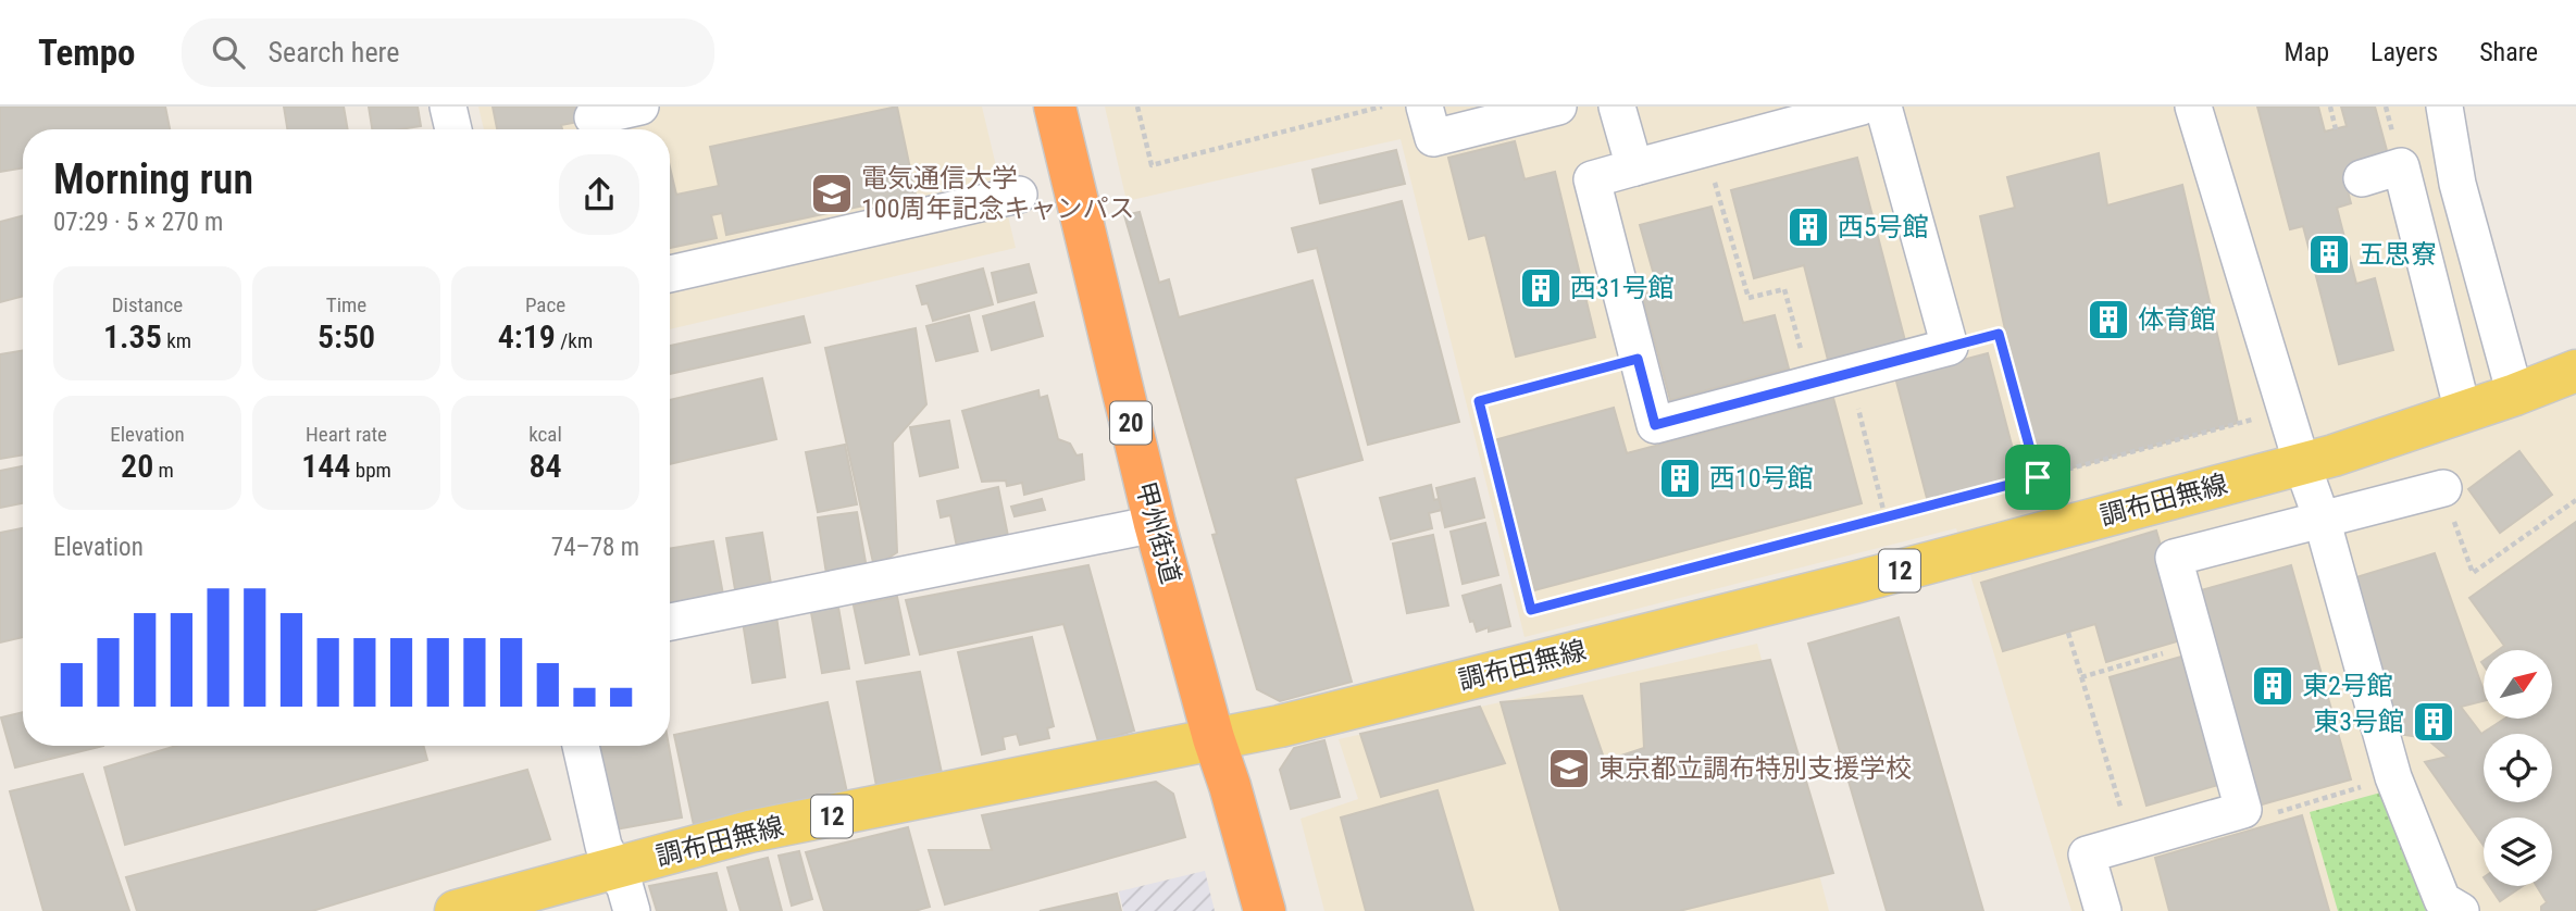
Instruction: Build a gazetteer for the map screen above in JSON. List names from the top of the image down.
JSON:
{
  "streets": {
    "highway": ["20", "甲州街道"],
    "main road": ["調布田無線", "12"]
  },
  "crossings": [
    ["調布田無線", "甲州街道"]
  ],
  "places": {
    "school or university": ["電気通信大学 100周年記念キャンパス", "東京都立調布特別支援学校"],
    "building": [
      "西5号館",
      "五思寮",
      "西31号館",
      "体育館",
      "西10号館",
      "東2号館",
      "東3号館"
    ]
  },
  "north": "top right",
  "page": {
    "header": "Tempo",
    "search": "Search here",
    "nav": ["Map", "Layers", "Share"],
    "heading": ["Morning run", "07:29 · 5 × 270 m"],
    "stats": [
      ["Distance", "1.35 km"],
      ["Time", "5:50"],
      ["Pace", "4:19 /km"],
      ["Elevation", "20 m"],
      ["Heart rate", "144 bpm"],
      ["kcal", "84"]
    ],
    "chart": ["Elevation", "74–78 m"]
  }
}
